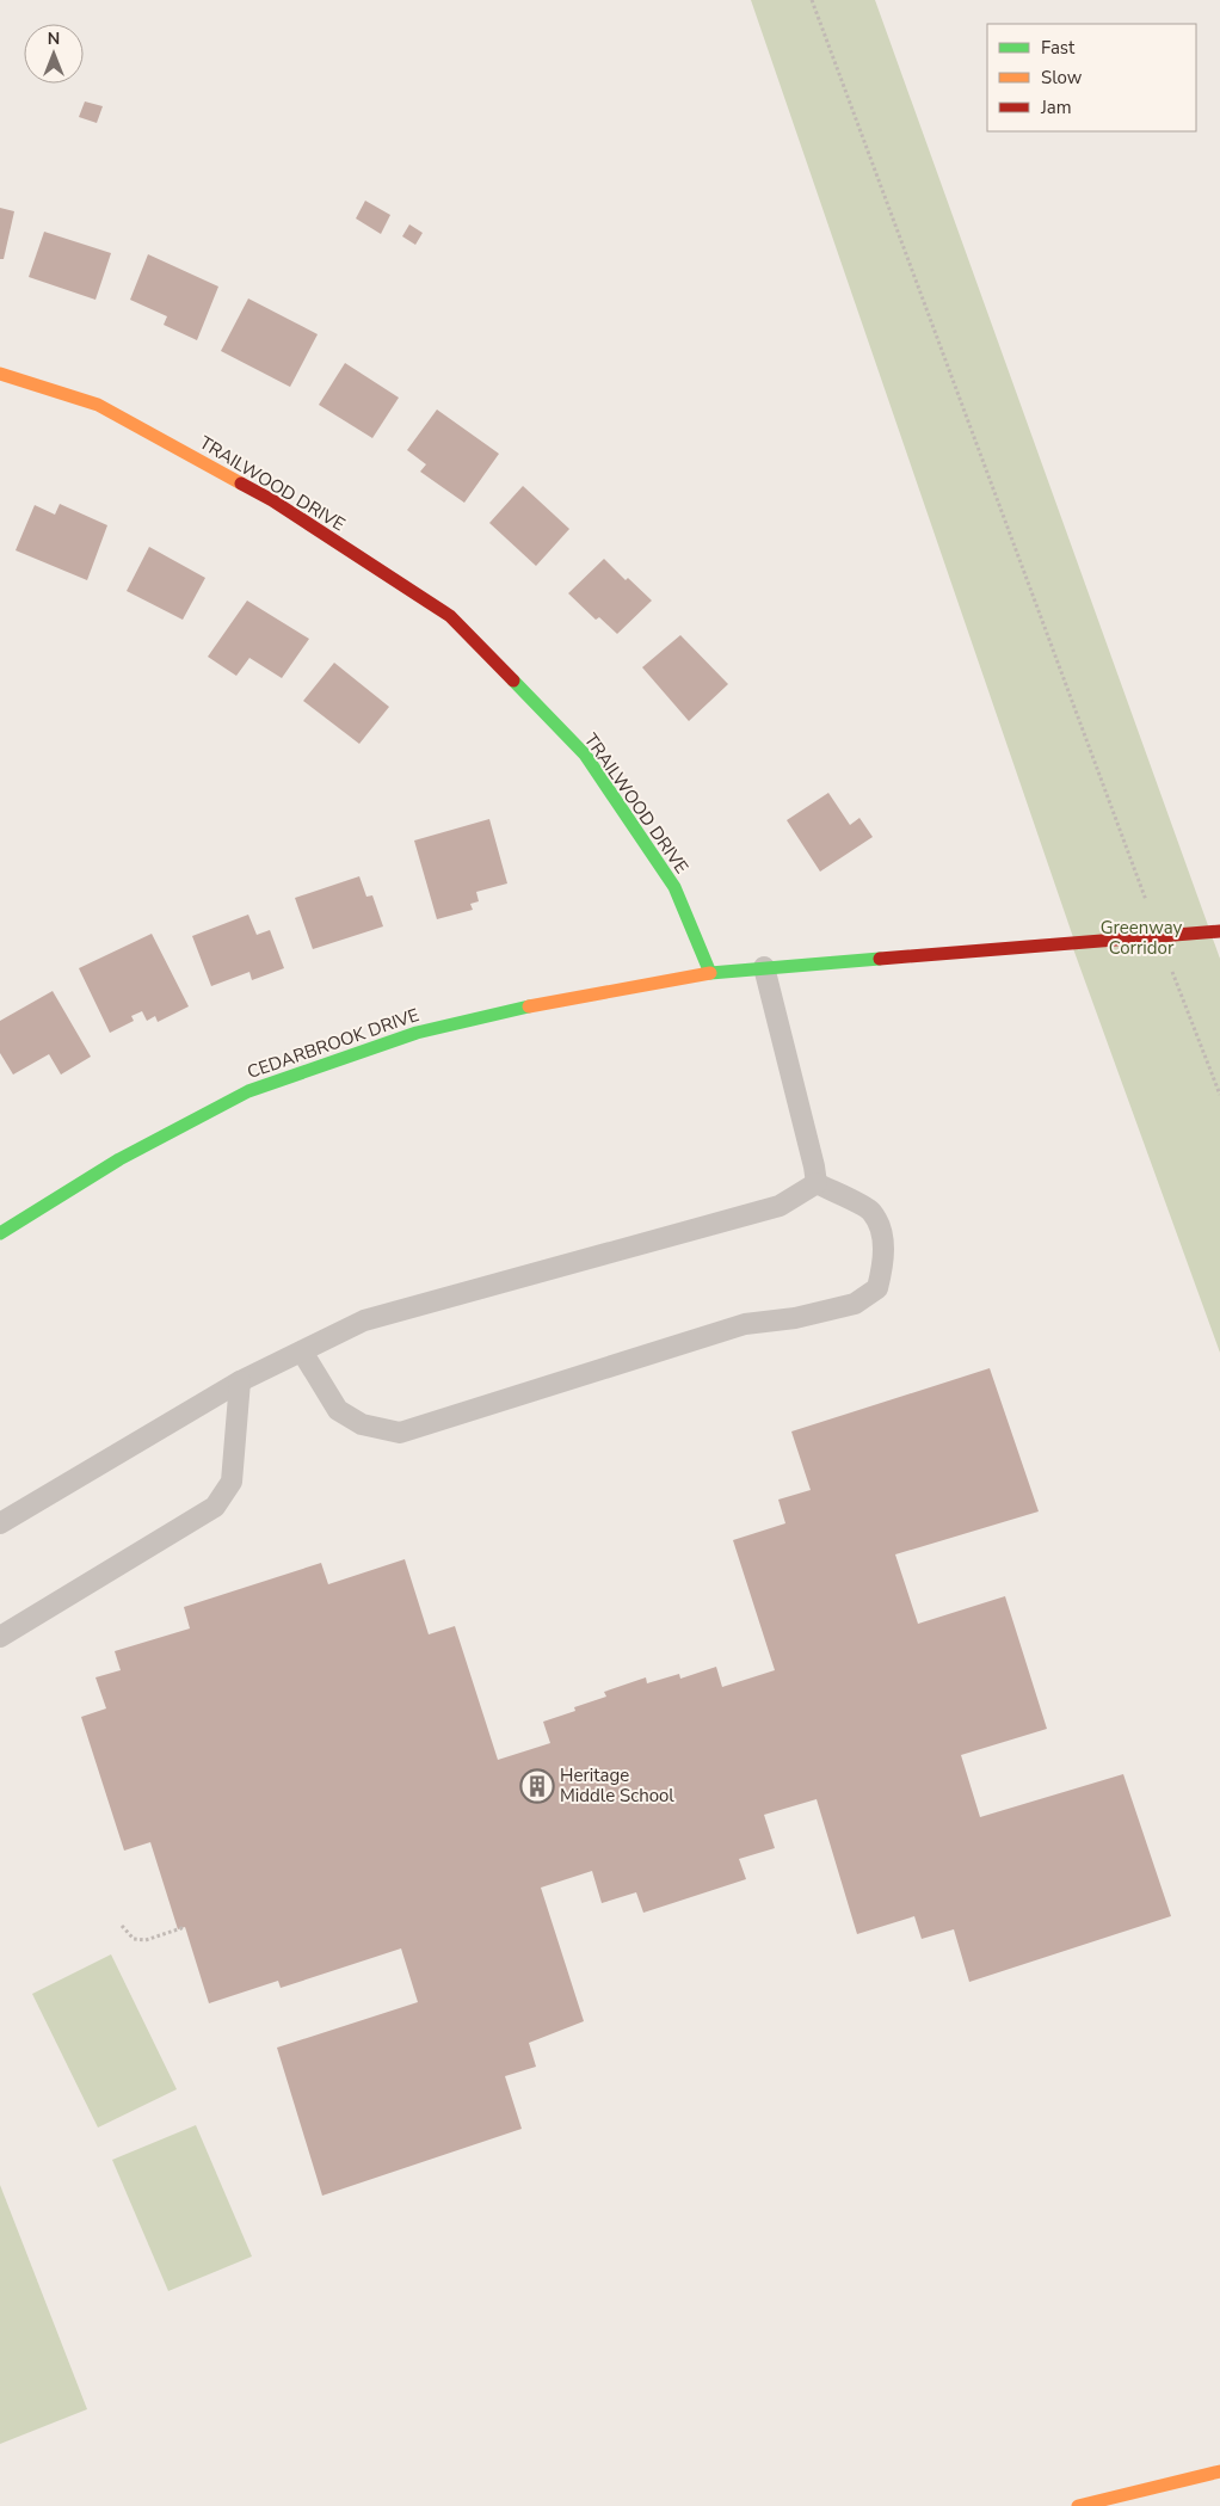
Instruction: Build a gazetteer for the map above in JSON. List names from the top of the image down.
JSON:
{
  "streets": {
    "street": ["TRAILWOOD DRIVE", "CEDARBROOK DRIVE"]
  },
  "crossings": [
    ["TRAILWOOD DRIVE", "CEDARBROOK DRIVE"]
  ],
  "parks": ["Greenway Corridor"],
  "places": {
    "building": ["Heritage Middle School"]
  },
  "legend": ["Fast", "Slow", "Jam"],
  "north": "top"
}
